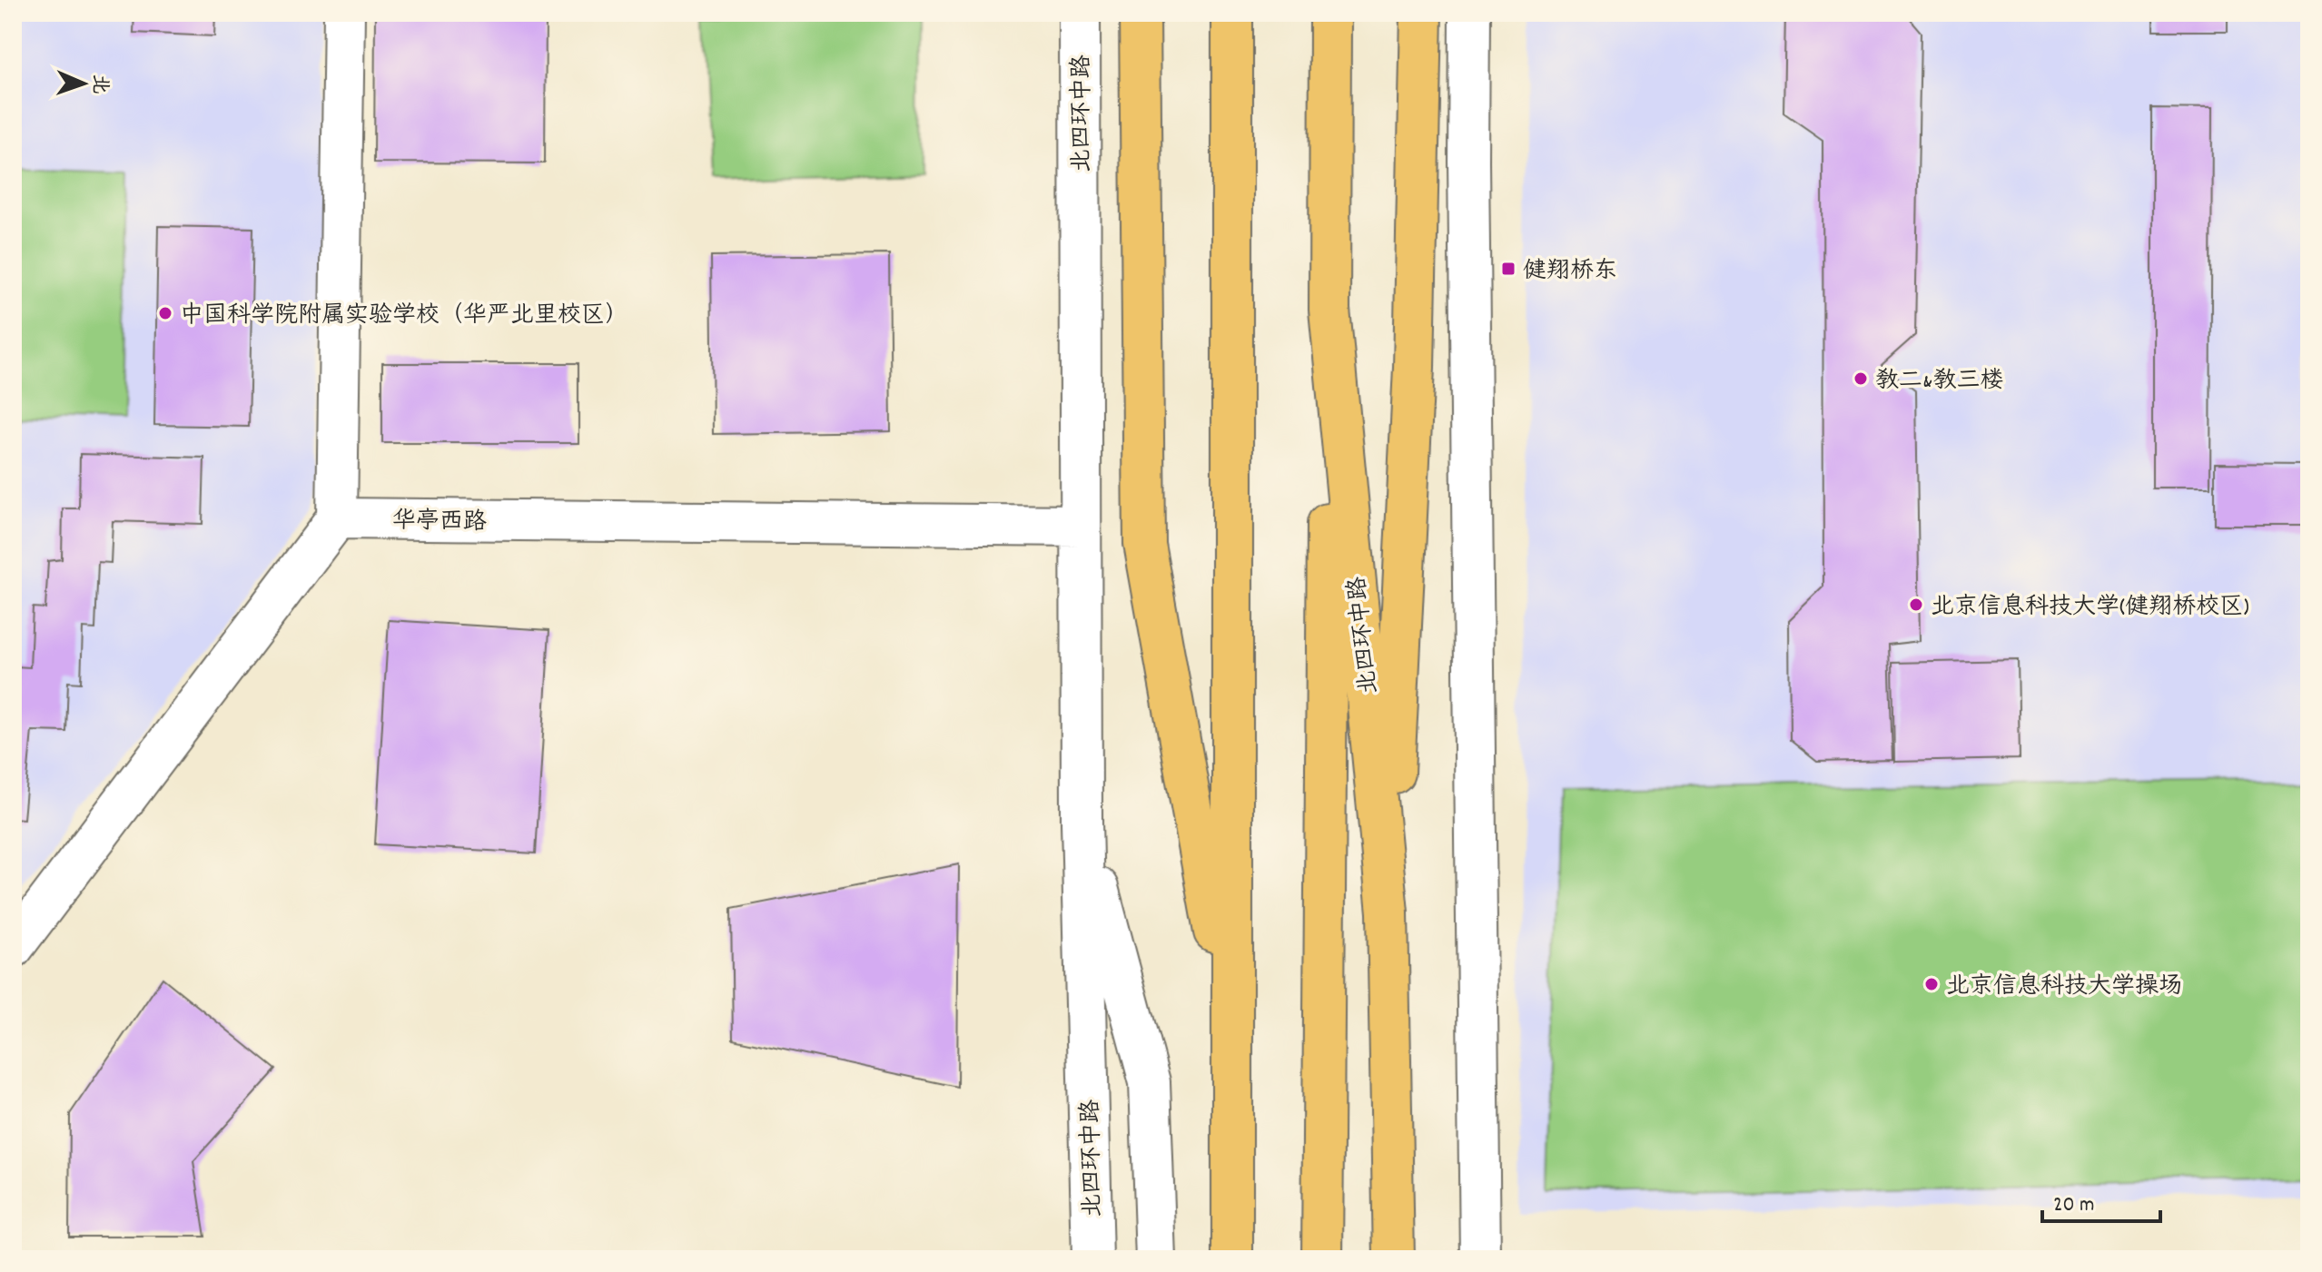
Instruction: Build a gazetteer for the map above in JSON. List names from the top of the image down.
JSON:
{
  "streets": {
    "highway": ["北四环中路"],
    "street": ["华亭西路"]
  },
  "crossings": [
    ["北四环中路", "华亭西路"]
  ],
  "places": {
    "transit": ["健翔桥东"],
    "other": [
      "中国科学院附属实验学校（华严北里校区）",
      "教二&教三楼",
      "北京信息科技大学(健翔桥校区)",
      "北京信息科技大学操场"
    ]
  },
  "scale_bar": "20 m",
  "north": "right"
}
